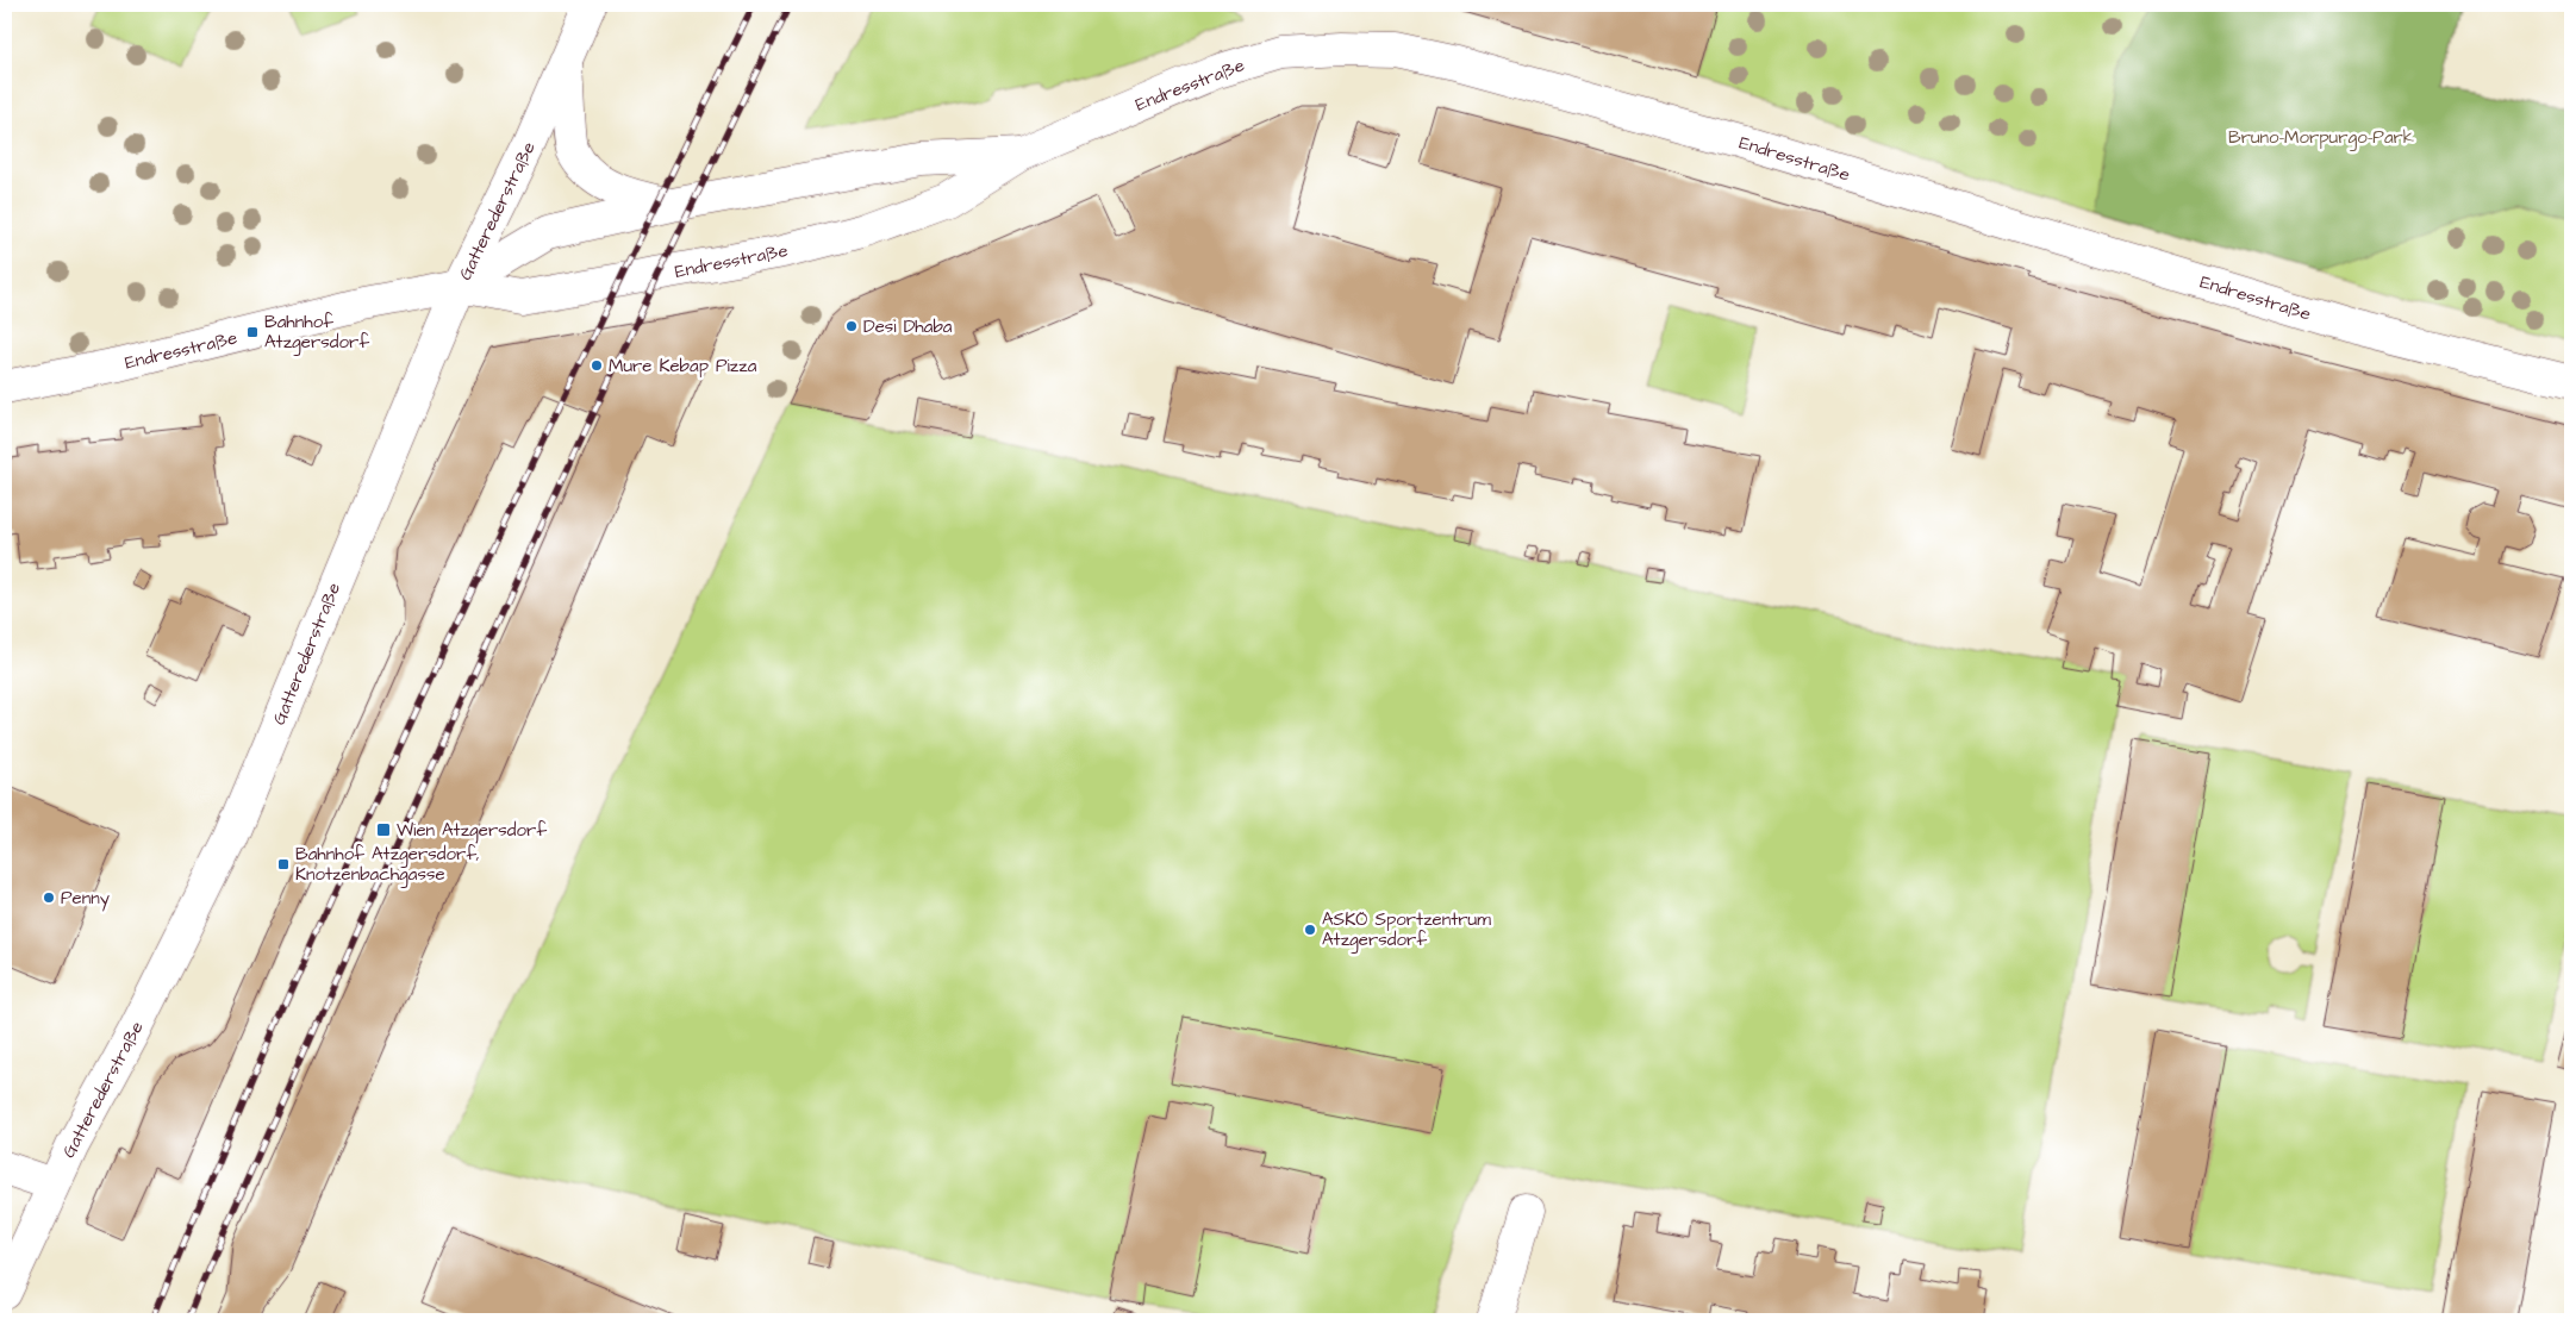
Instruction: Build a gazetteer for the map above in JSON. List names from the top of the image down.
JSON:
{
  "streets": {
    "street": ["Endresstraße", "Gatterederstraße"]
  },
  "crossings": [
    ["Endresstraße", "Gatterederstraße"]
  ],
  "parks": ["Bruno-Morpurgo-Park"],
  "places": {
    "other": [
      "Desi Dhaba",
      "Mure Kebap Pizza",
      "Penny",
      "ASKÖ Sportzentrum Atzgersdorf"
    ],
    "transit": ["Bahnhof Atzgersdorf", "Wien Atzgersdorf", "Bahnhof Atzgersdorf, Knotzenbachgasse"]
  }
}
